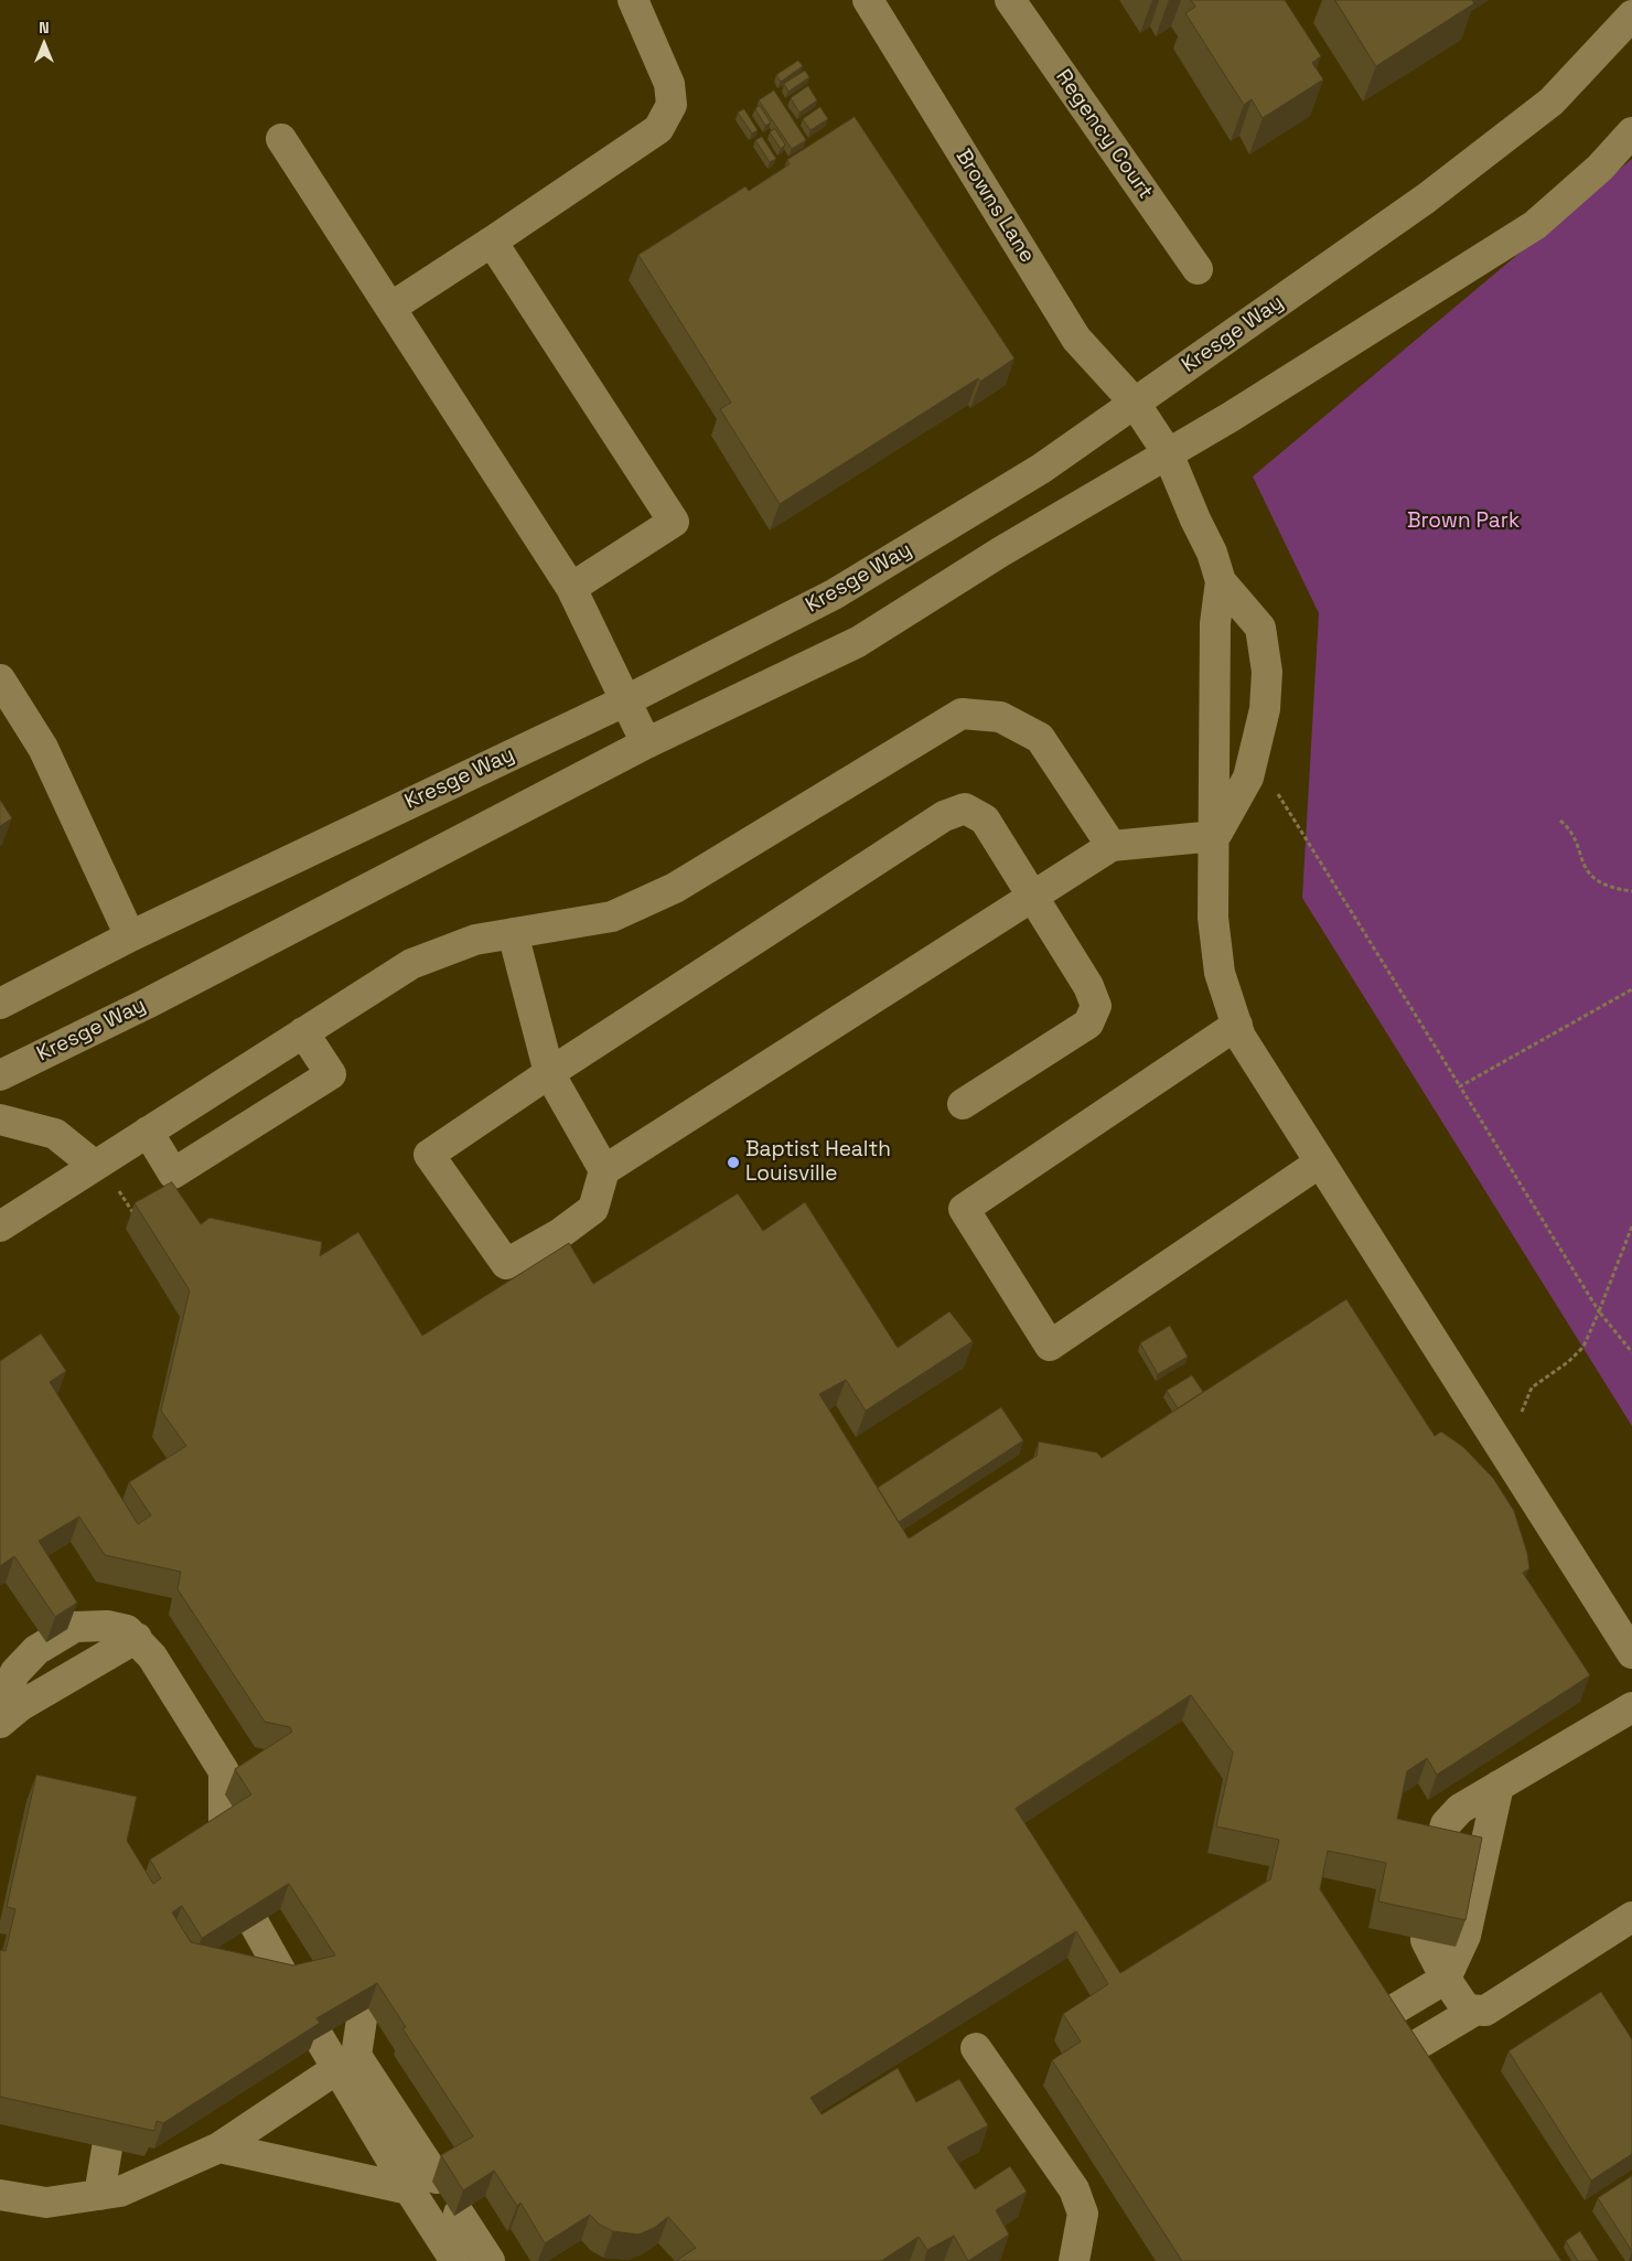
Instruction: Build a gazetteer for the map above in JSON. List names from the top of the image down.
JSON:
{
  "streets": {
    "street": ["Regency Court", "Browns Lane", "Kresge Way"]
  },
  "crossings": [
    ["Browns Lane", "Kresge Way"]
  ],
  "parks": ["Brown Park"],
  "places": ["Baptist Health Louisville"],
  "north": "top"
}
